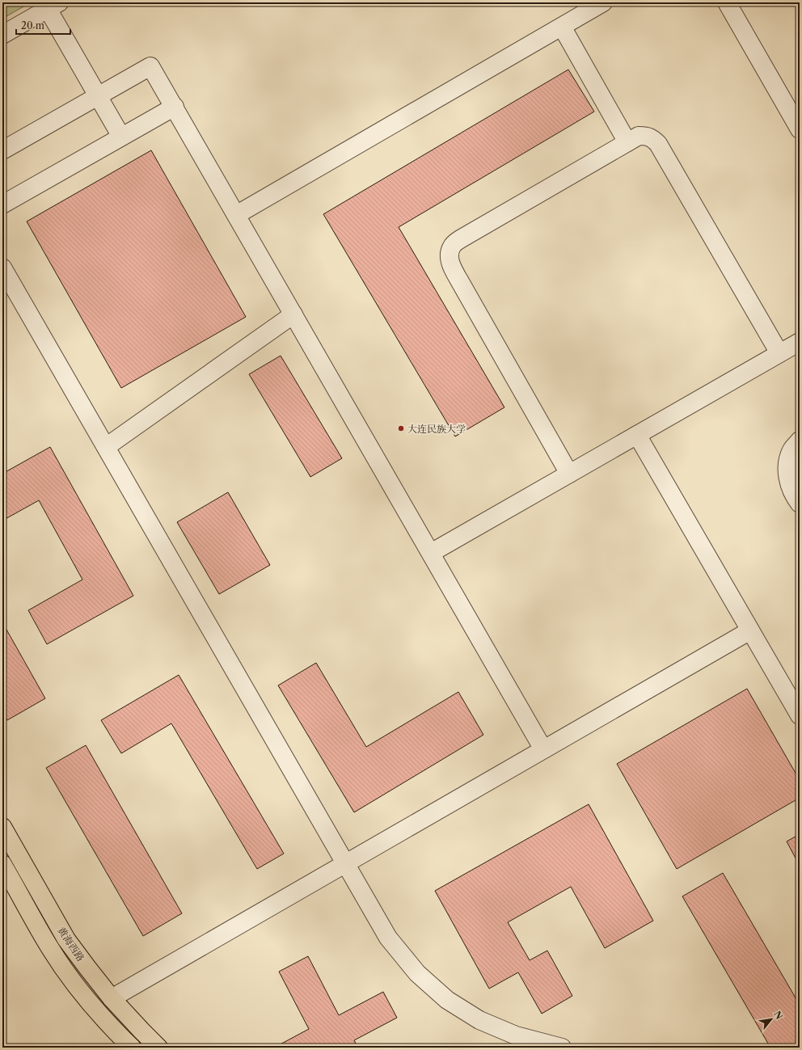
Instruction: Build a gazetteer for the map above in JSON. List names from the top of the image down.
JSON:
{
  "streets": {
    "main road": ["黄海西路"]
  },
  "places": ["大连民族大学"],
  "scale_bar": "20 m",
  "north": "top right"
}
